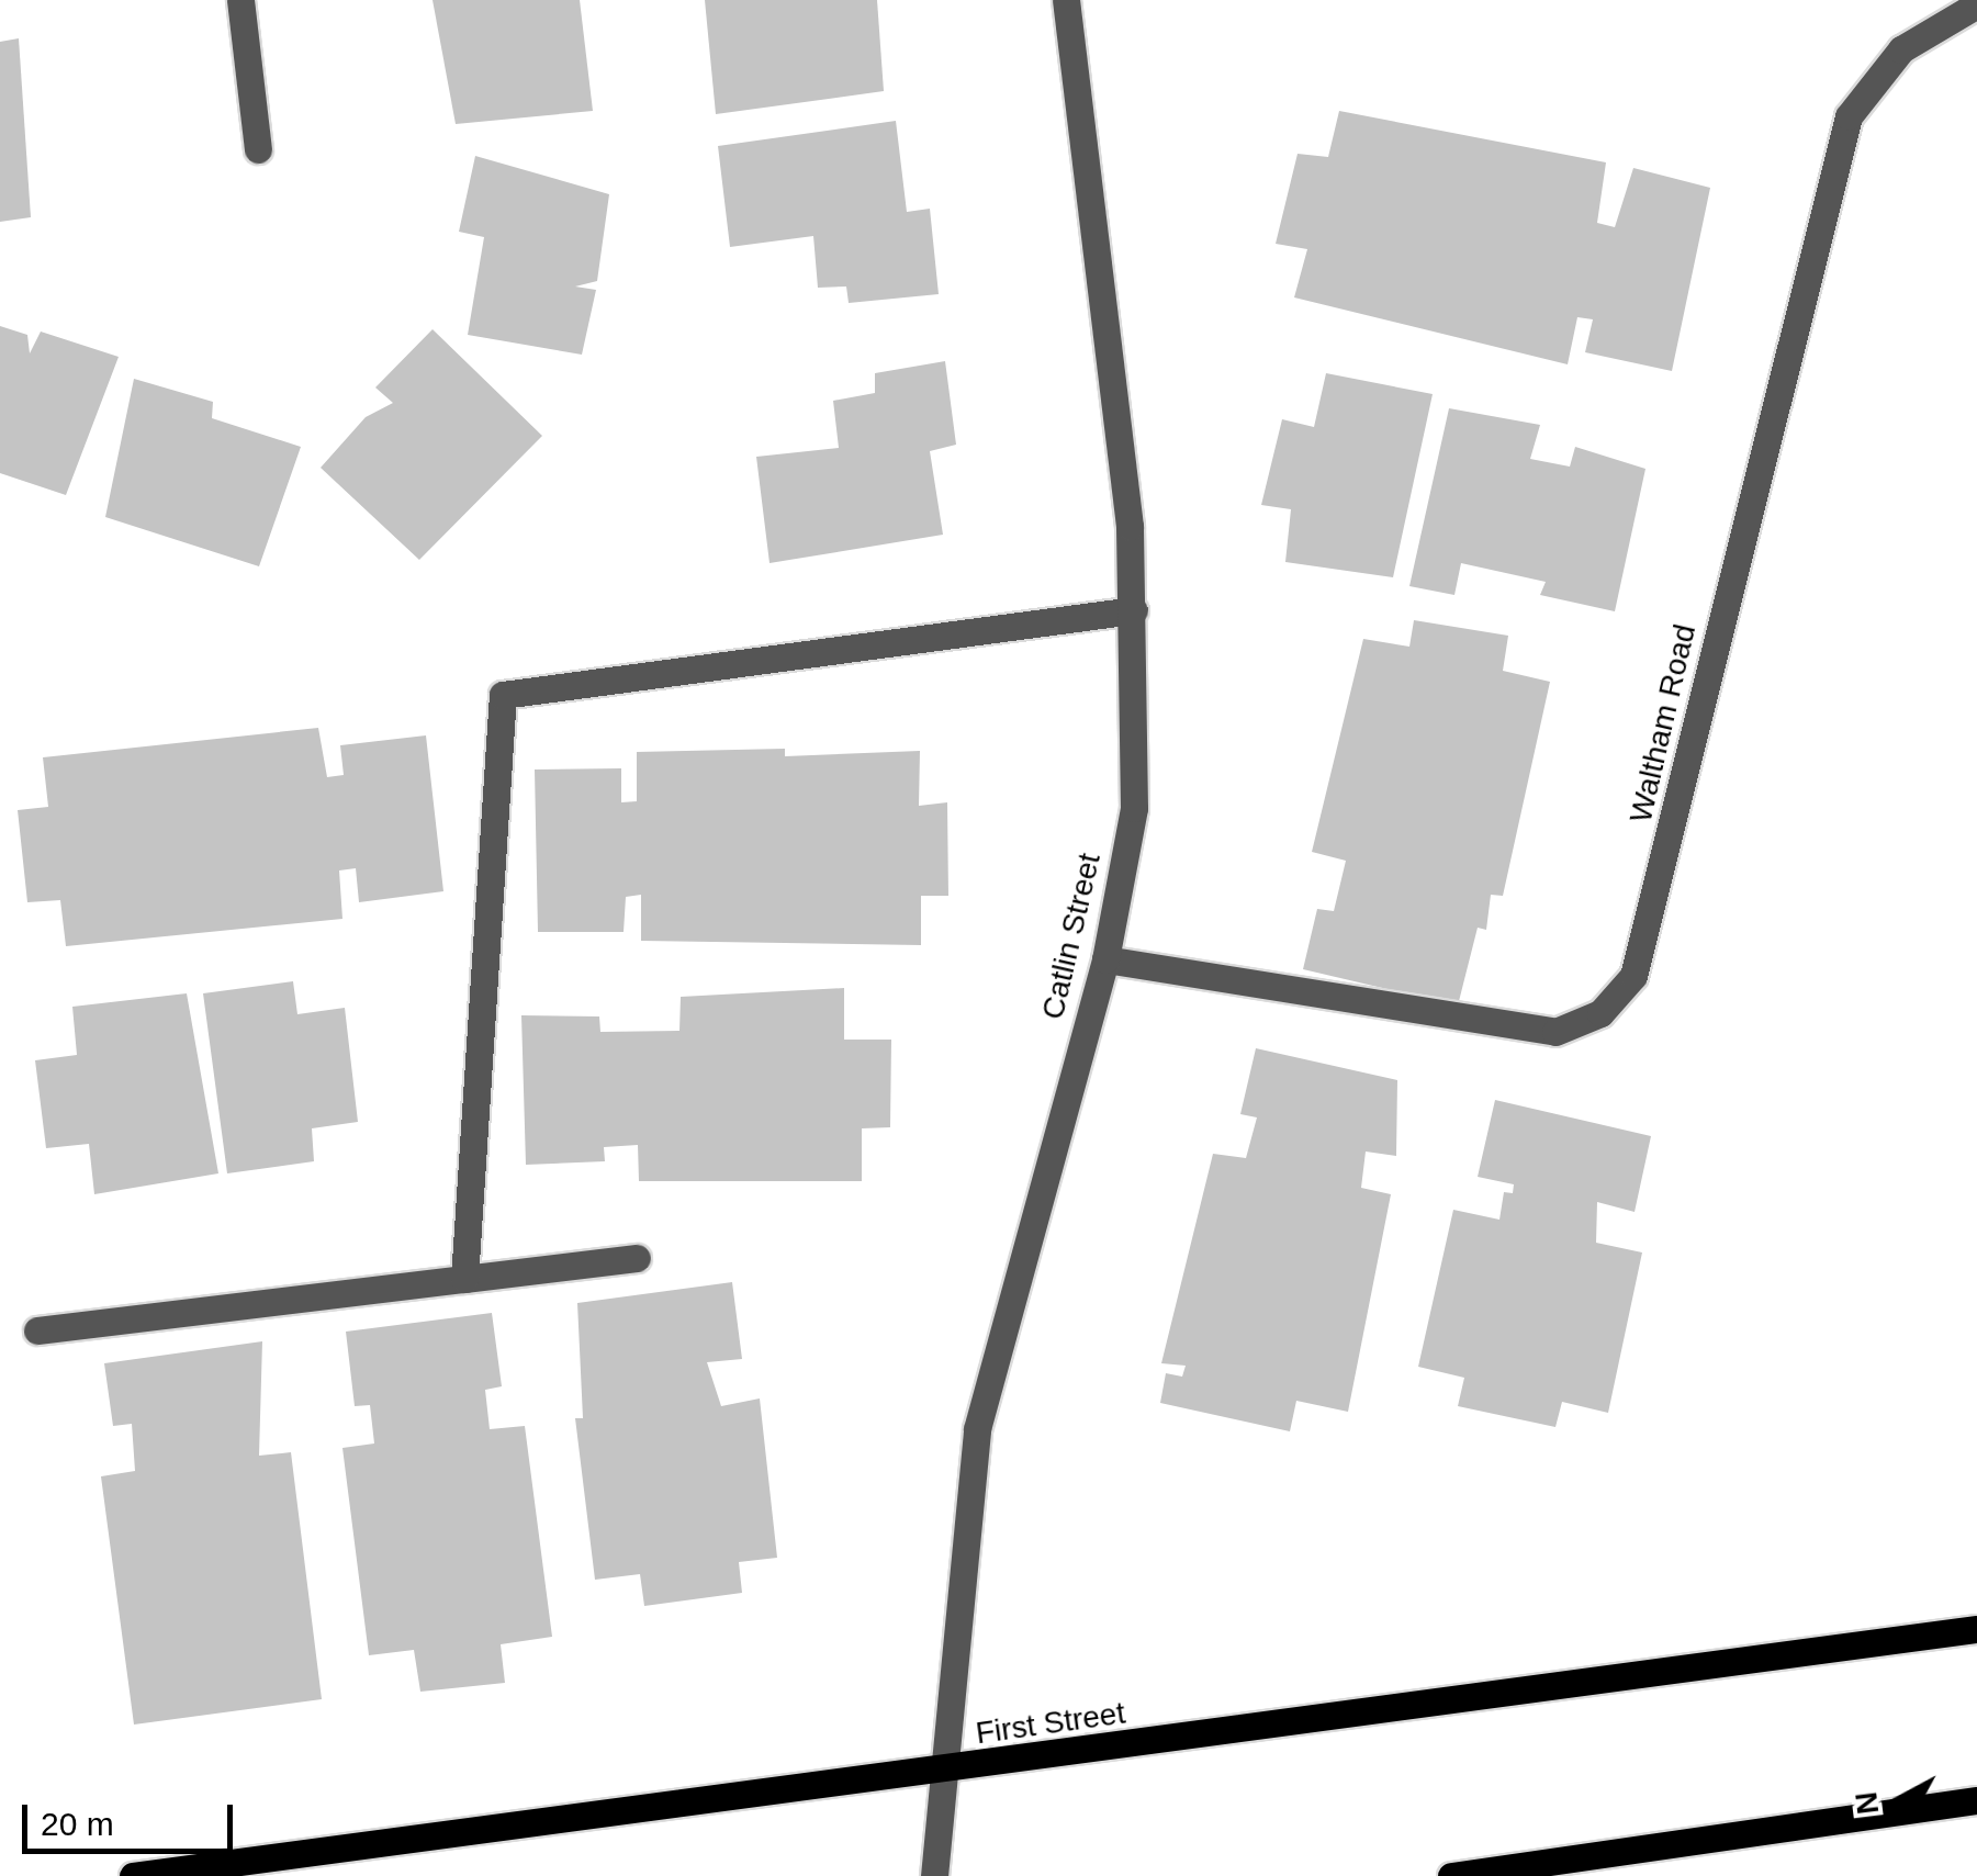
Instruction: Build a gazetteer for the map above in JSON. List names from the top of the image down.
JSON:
{
  "streets": {
    "main road": ["First Street"],
    "street": ["Waltham Road", "Catlin Street"]
  },
  "crossings": [
    ["Waltham Road", "Catlin Street"],
    ["Catlin Street", "First Street"]
  ],
  "scale_bar": "20 m",
  "north": "left"
}
